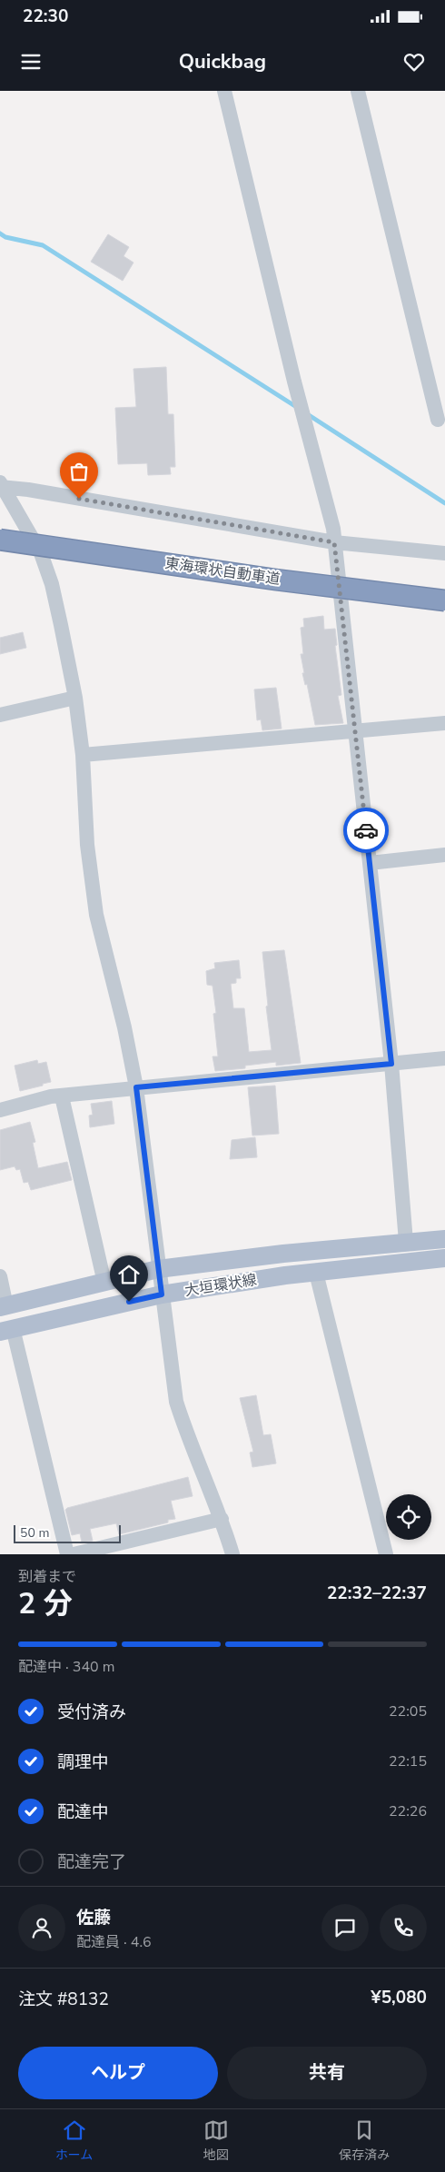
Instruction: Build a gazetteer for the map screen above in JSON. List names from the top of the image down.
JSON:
{
  "streets": {
    "highway": ["東海環状自動車道"],
    "main road": ["大垣環状線"]
  },
  "scale_bar": "50 m",
  "page": {
    "status": "22:30",
    "header": "Quickbag",
    "scale": "50 m",
    "heading": ["2 分", "到着まで", "22:32–22:37"],
    "panel": [
      "佐藤",
      "配達員 · 4.6",
      "注文 #8132",
      "¥5,080"
    ],
    "bar": "配達中 · 340 m",
    "list": [
      ["受付済み", "22:05"],
      ["調理中", "22:15"],
      ["配達中", "22:26"],
      "配達完了"
    ],
    "buttons": ["ヘルプ", "共有"],
    "tabs": ["ホーム", "地図", "保存済み"]
  }
}
